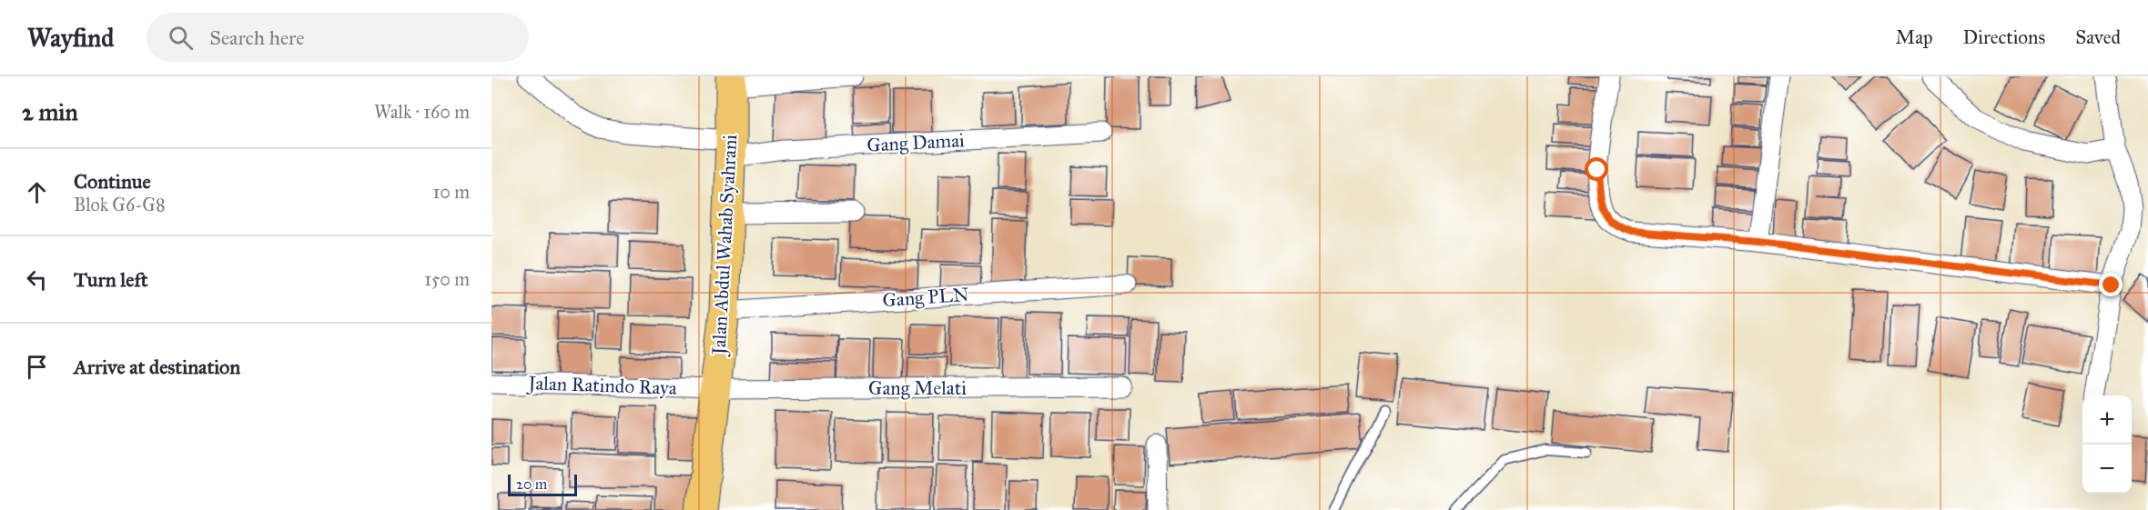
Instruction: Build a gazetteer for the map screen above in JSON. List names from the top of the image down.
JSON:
{
  "streets": {
    "highway": ["Jalan Abdul Wahab Syahrani"],
    "street": [
      "Gang Damai",
      "Gang PLN",
      "Jalan Ratindo Raya",
      "Gang Melati"
    ]
  },
  "crossings": [
    ["Gang Damai", "Jalan Abdul Wahab Syahrani"],
    ["Jalan Abdul Wahab Syahrani", "Gang PLN"],
    ["Jalan Abdul Wahab Syahrani", "Jalan Ratindo Raya"],
    ["Jalan Abdul Wahab Syahrani", "Gang Melati"],
    ["Jalan Ratindo Raya", "Gang Melati"]
  ],
  "scale_bar": "20 m",
  "page": {
    "header": "Wayfind",
    "search": "Search here",
    "nav": ["Map", "Directions", "Saved"],
    "heading": ["2 min", "Walk · 160 m"],
    "list": [
      ["Continue", "Blok G6-G8", "10 m"],
      ["Turn left", "150 m"],
      "Arrive at destination"
    ],
    "map_buttons": ["+", "−"],
    "scale": "20 m"
  }
}
